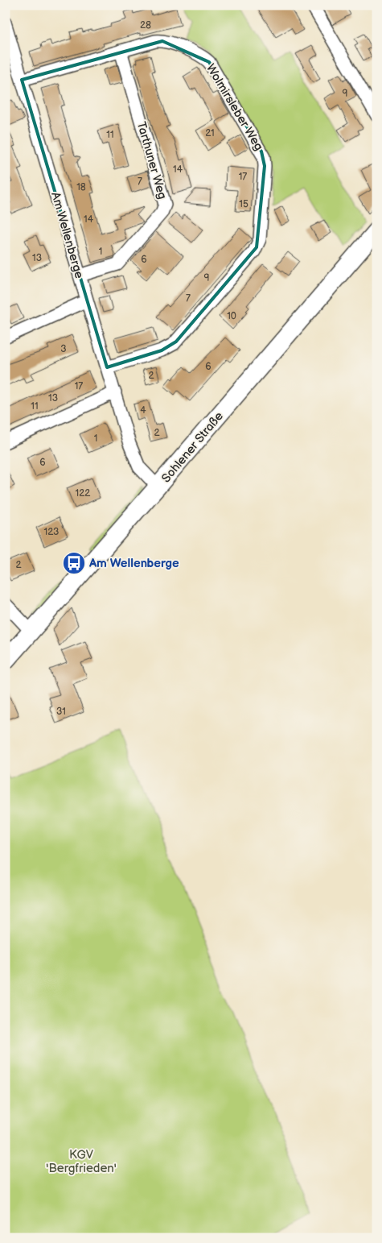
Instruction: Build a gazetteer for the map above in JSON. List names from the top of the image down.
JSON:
{
  "streets": {
    "street": [
      "Wolmirsleber Weg",
      "Tarthuner Weg",
      "Am Wellenberge",
      "Sohlener Straße"
    ]
  },
  "crossings": [
    ["Wolmirsleber Weg", "Tarthuner Weg"],
    ["Wolmirsleber Weg", "Am Wellenberge"],
    ["Tarthuner Weg", "Am Wellenberge"],
    ["Am Wellenberge", "Sohlener Straße"]
  ],
  "parks": ["KGV 'Bergfrieden'"],
  "places": {
    "bus stop": ["Am Wellenberge"]
  },
  "house_numbers": [
    "28",
    "9",
    "21",
    "11",
    "14",
    "17",
    "7",
    "18",
    "15",
    "14",
    "1",
    "13",
    "6",
    "9",
    "7",
    "10",
    "3",
    "6",
    "2",
    "17",
    "13",
    "11",
    "4",
    "2",
    "1",
    "6",
    "122",
    "123",
    "2",
    "31"
  ]
}
